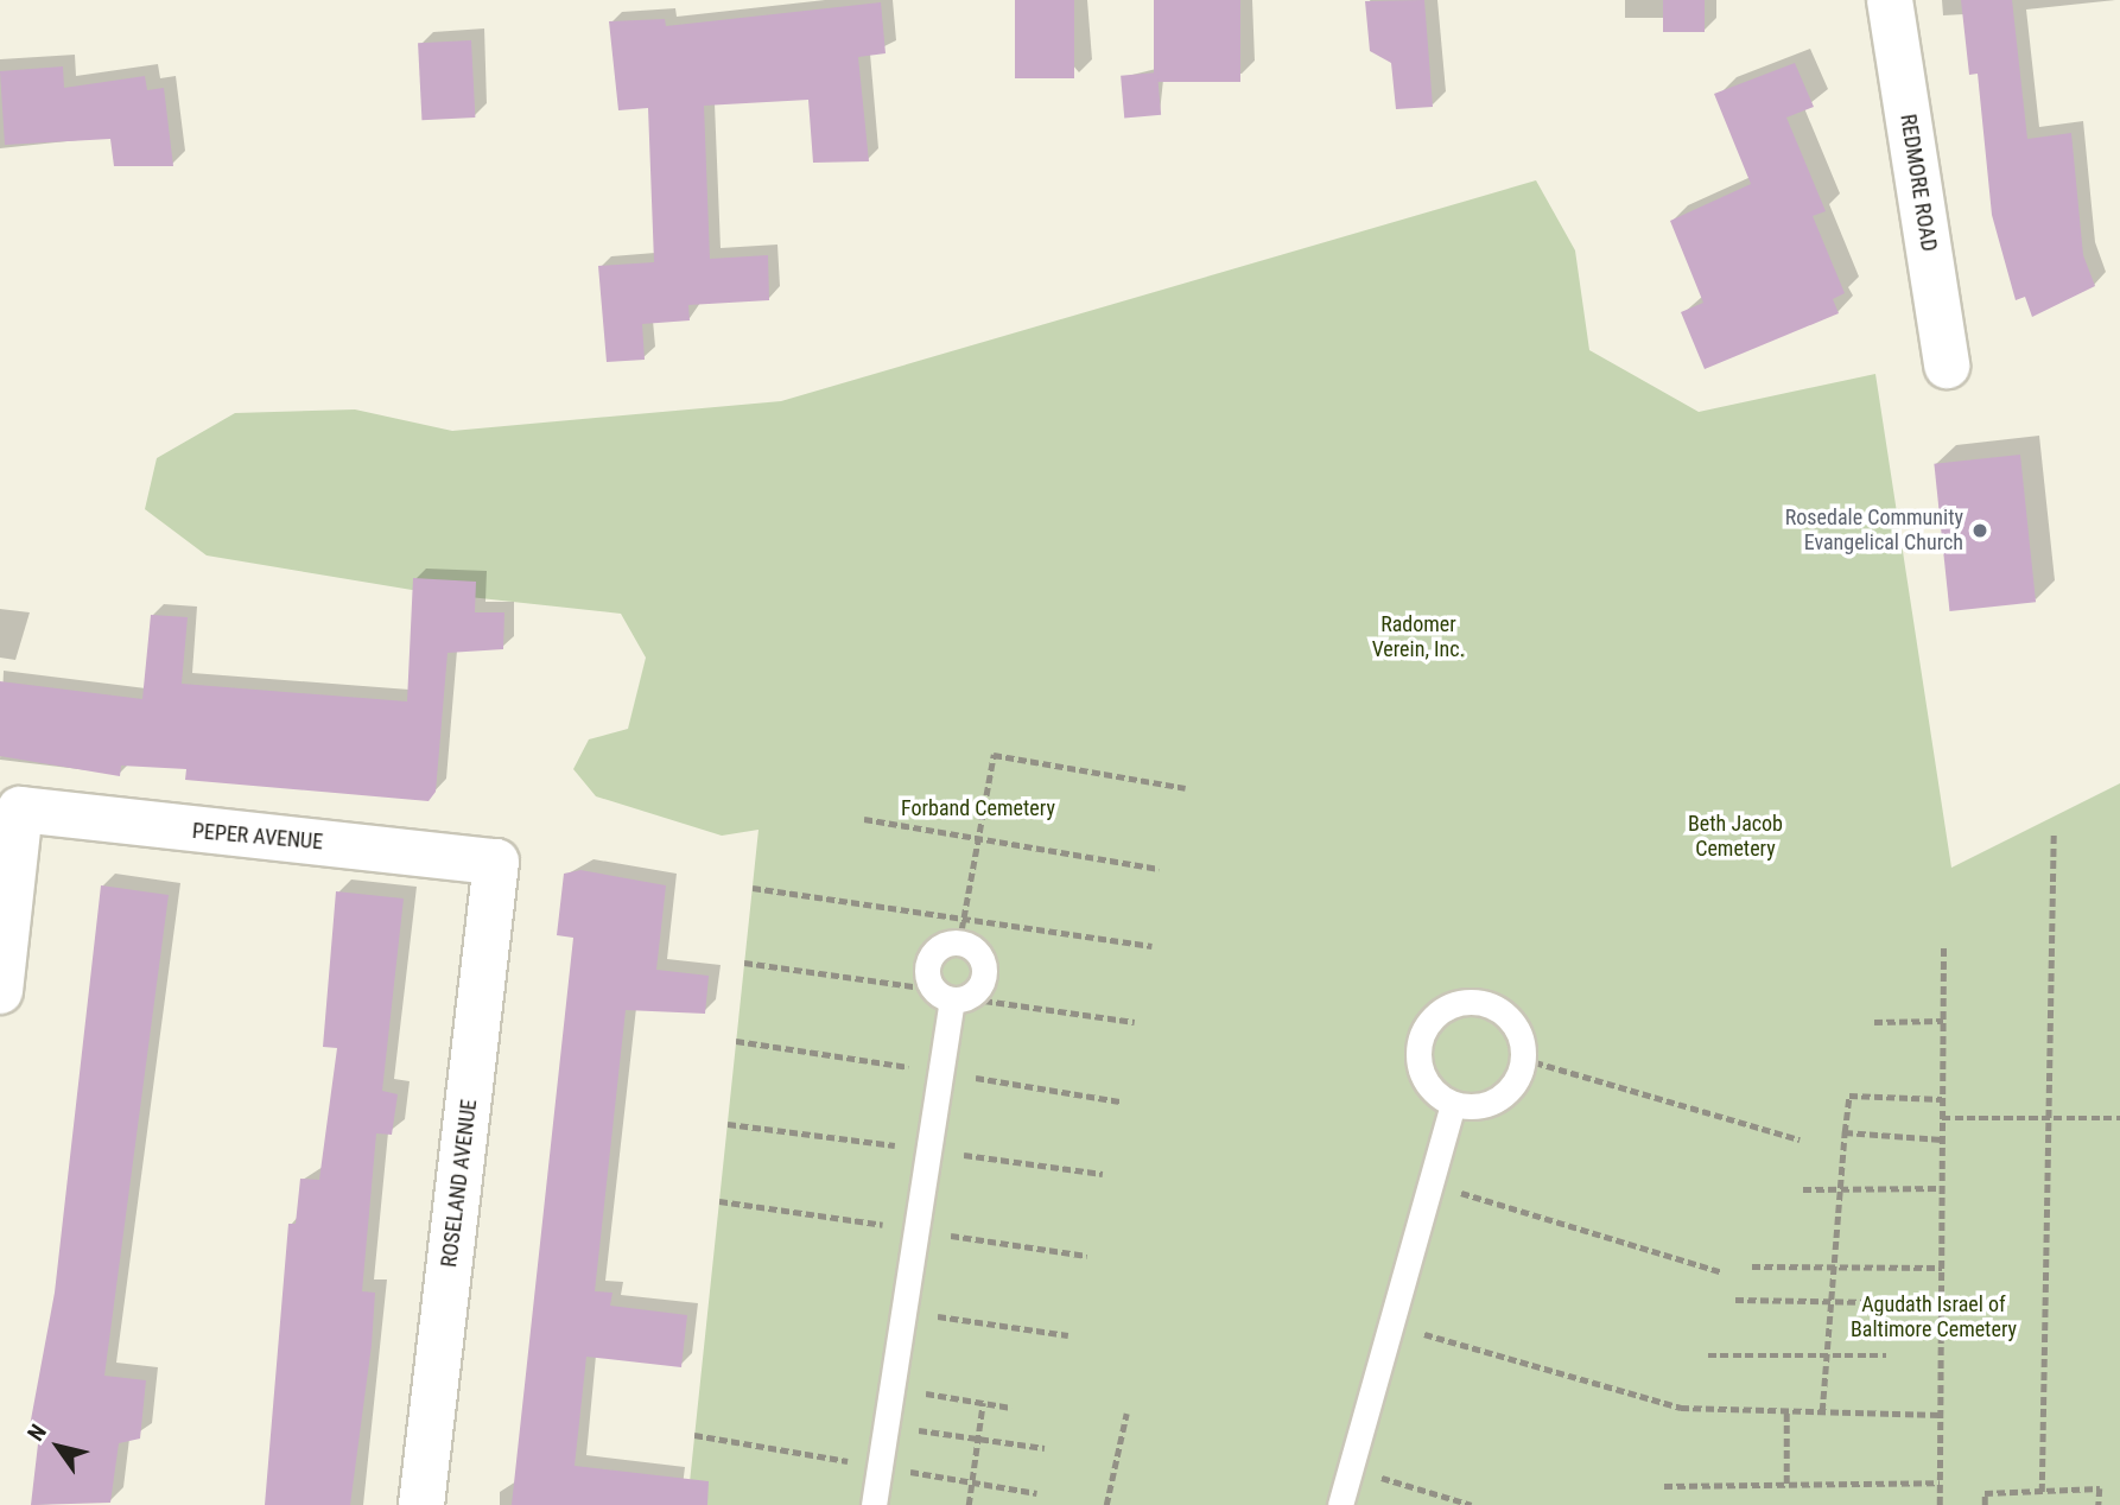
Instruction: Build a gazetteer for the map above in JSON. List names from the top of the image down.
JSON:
{
  "streets": {
    "street": ["REDMORE ROAD", "PEPER AVENUE", "ROSELAND AVENUE"]
  },
  "crossings": [
    ["PEPER AVENUE", "ROSELAND AVENUE"]
  ],
  "parks": [
    "Radomer Verein, Inc.",
    "Forband Cemetery",
    "Beth Jacob Cemetery",
    "Agudath Israel of Baltimore Cemetery"
  ],
  "places": ["Rosedale Community Evangelical Church"],
  "north": "top left"
}
